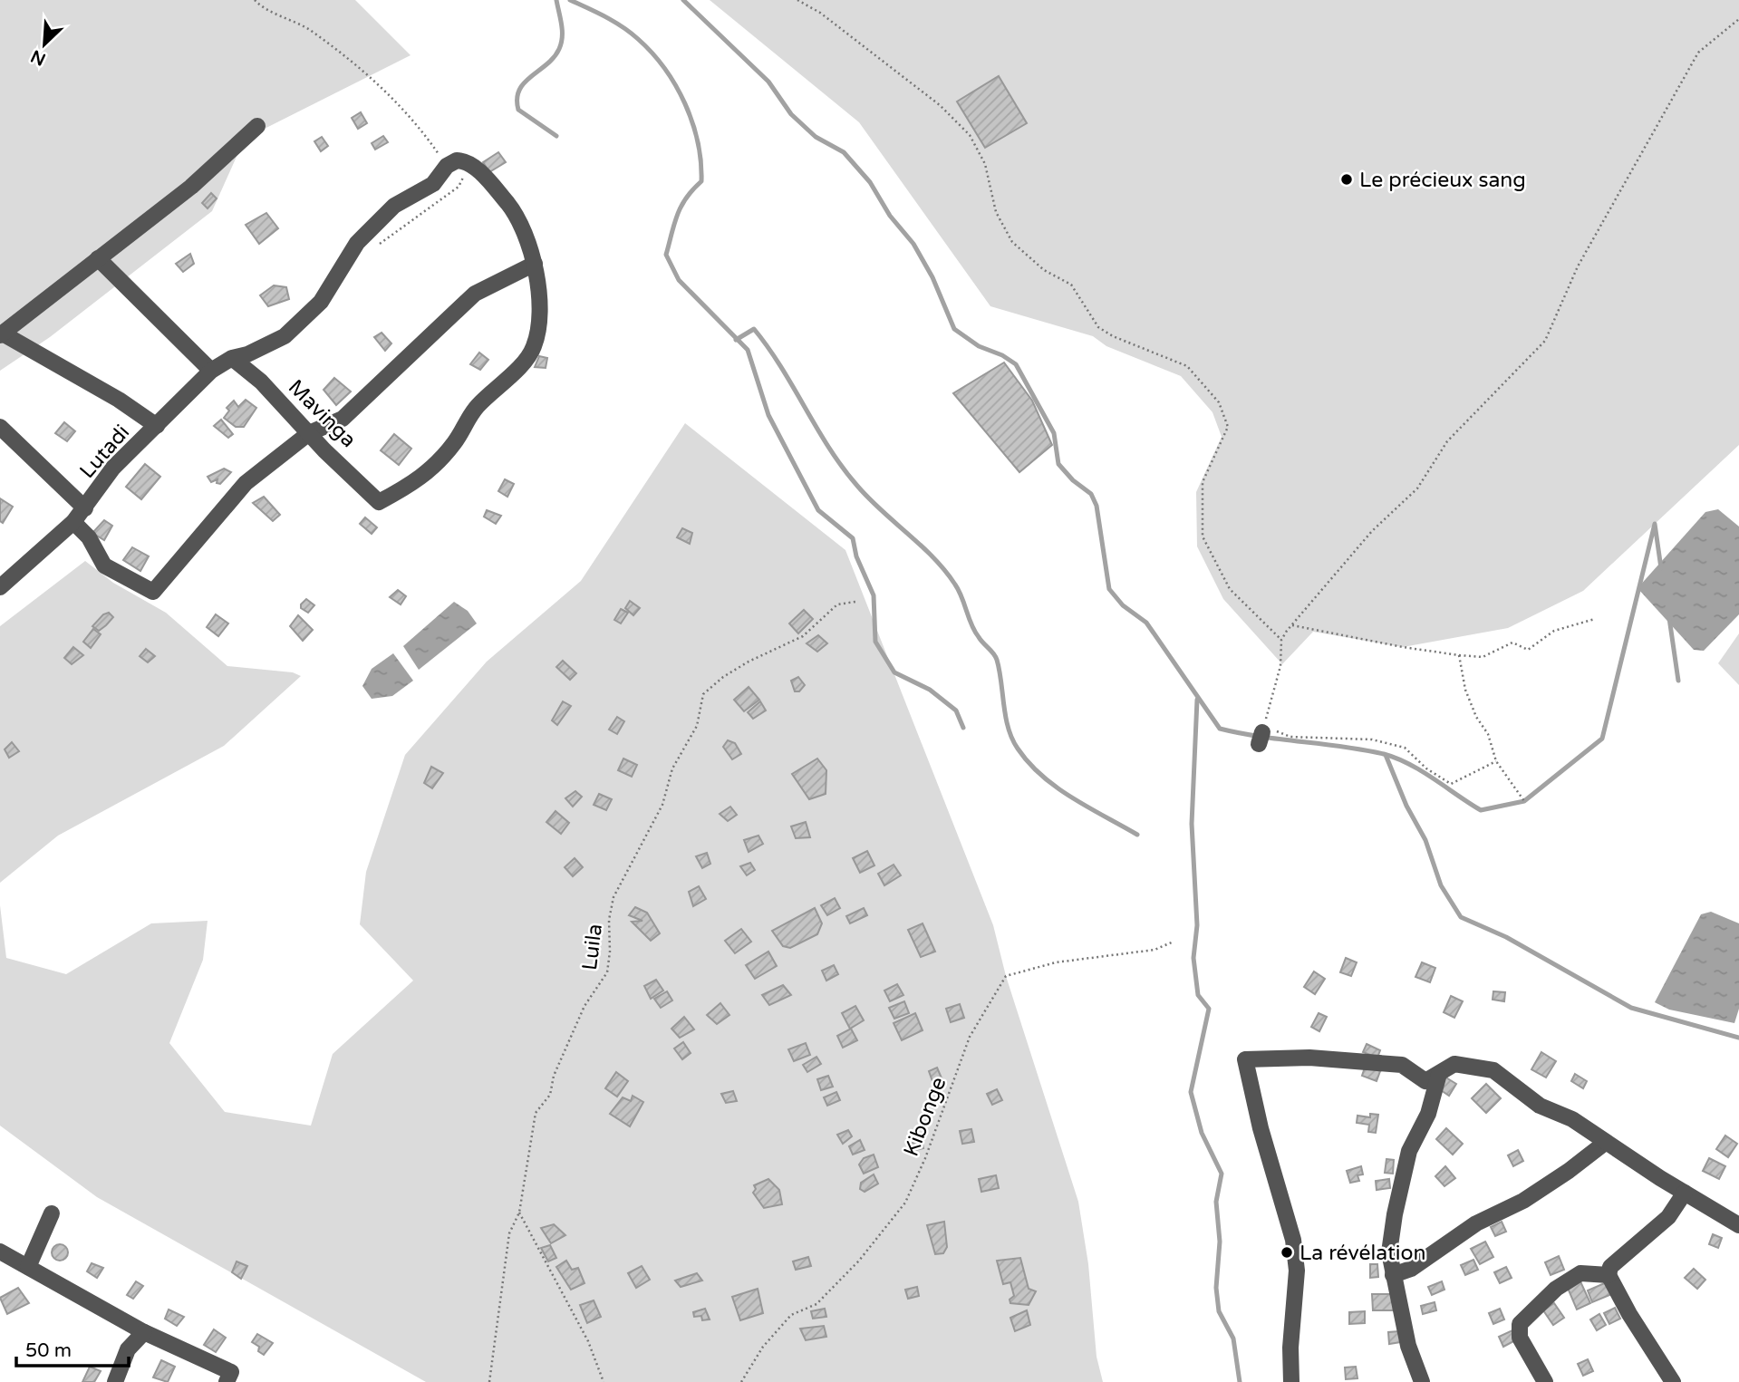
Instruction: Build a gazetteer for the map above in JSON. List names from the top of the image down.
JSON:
{
  "streets": {
    "street": ["Mavinga", "Lutadi"],
    "path": ["Luila", "Kibonge"]
  },
  "crossings": [
    ["Mavinga", "Lutadi"]
  ],
  "places": ["Le précieux sang", "La révélation"],
  "scale_bar": "50 m",
  "north": "bottom left"
}
